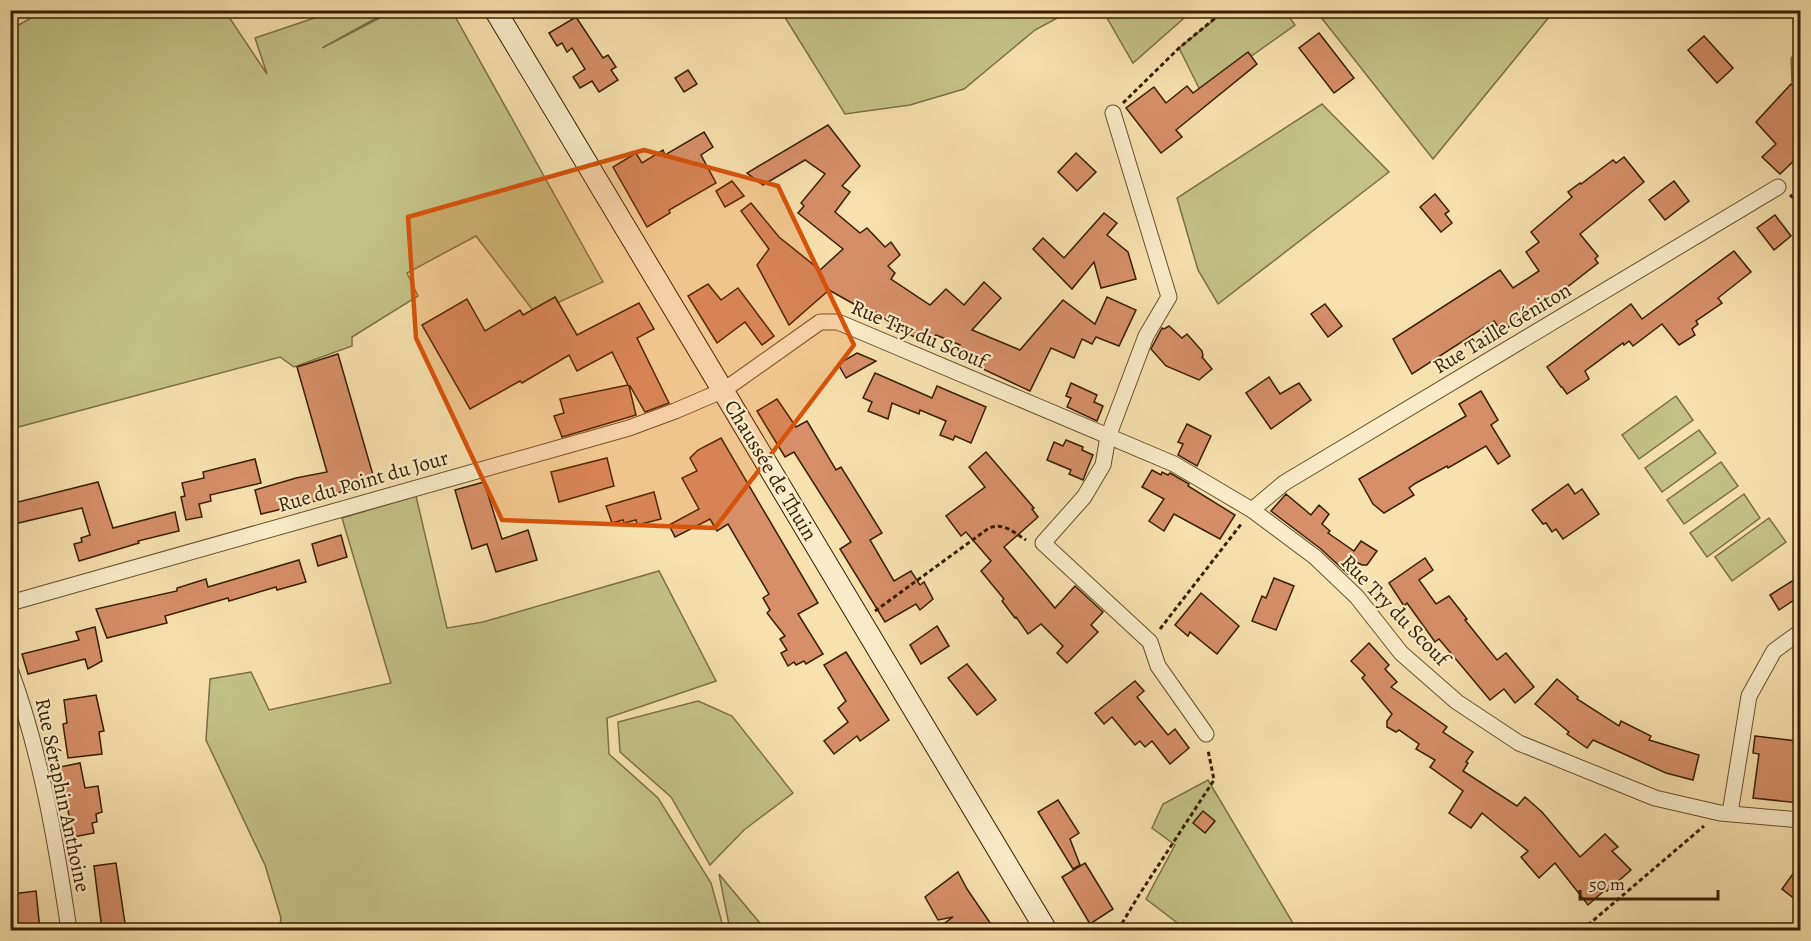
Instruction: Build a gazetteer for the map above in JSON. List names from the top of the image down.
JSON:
{
  "streets": {
    "main road": ["Chaussée de Thuin"],
    "street": [
      "Rue Taille Géniton",
      "Rue Try du Scouf",
      "Rue du Point du Jour",
      "Rue Séraphin Anthoine"
    ]
  },
  "crossings": [
    ["Rue Taille Géniton", "Rue Try du Scouf"],
    ["Rue Try du Scouf", "Chaussée de Thuin"],
    ["Rue Try du Scouf", "Rue du Point du Jour"],
    ["Chaussée de Thuin", "Rue du Point du Jour"]
  ],
  "scale_bar": "50 m"
}
